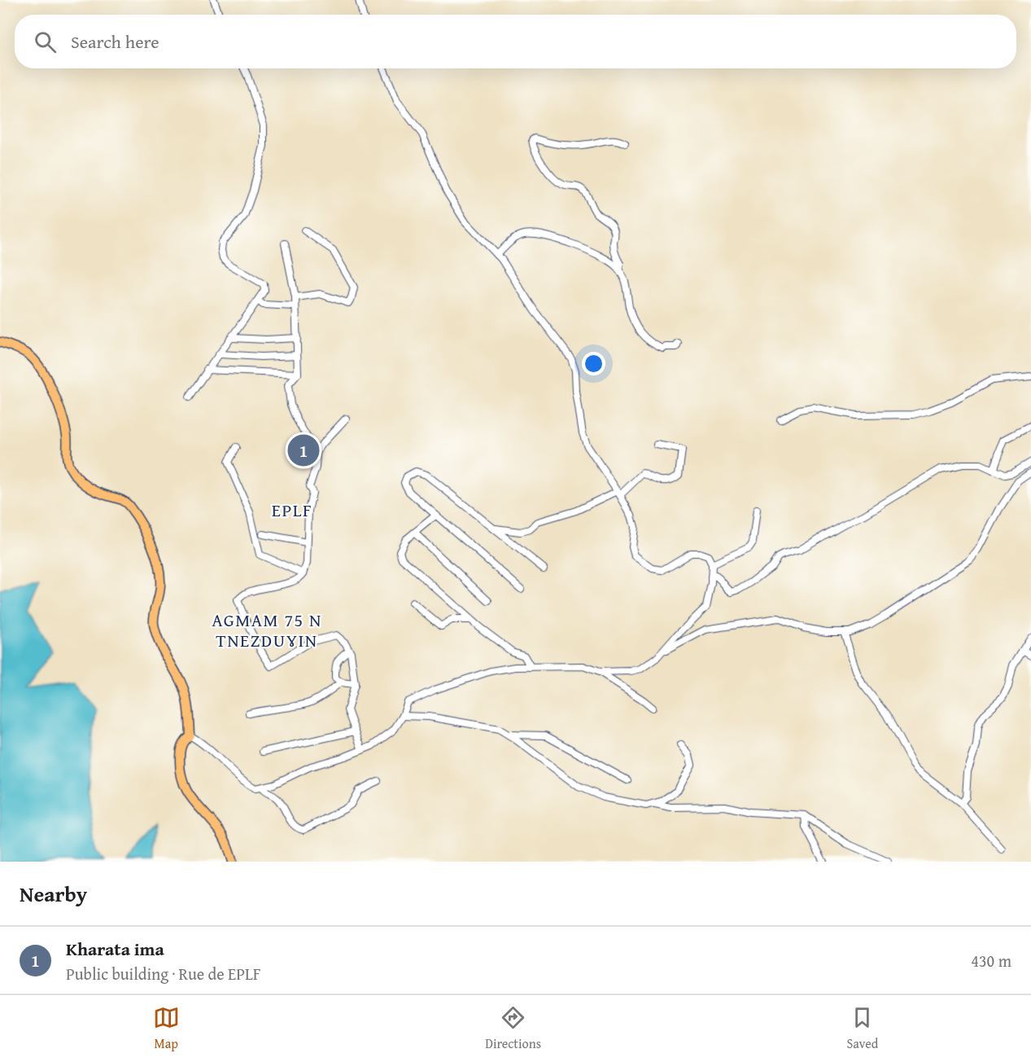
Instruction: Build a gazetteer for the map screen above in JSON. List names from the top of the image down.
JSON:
{
  "districts": ["EPLF", "AGMAM 75 N TNEZDUƔIN"],
  "page": {
    "search": "Search here",
    "pins": "1",
    "heading": "Nearby",
    "list": [
      {
        "mark": "1",
        "name": "Kharata ima",
        "note": "Public building · Rue de EPLF",
        "value": "430 m"
      }
    ],
    "nav": ["Map", "Directions", "Saved"]
  }
}
